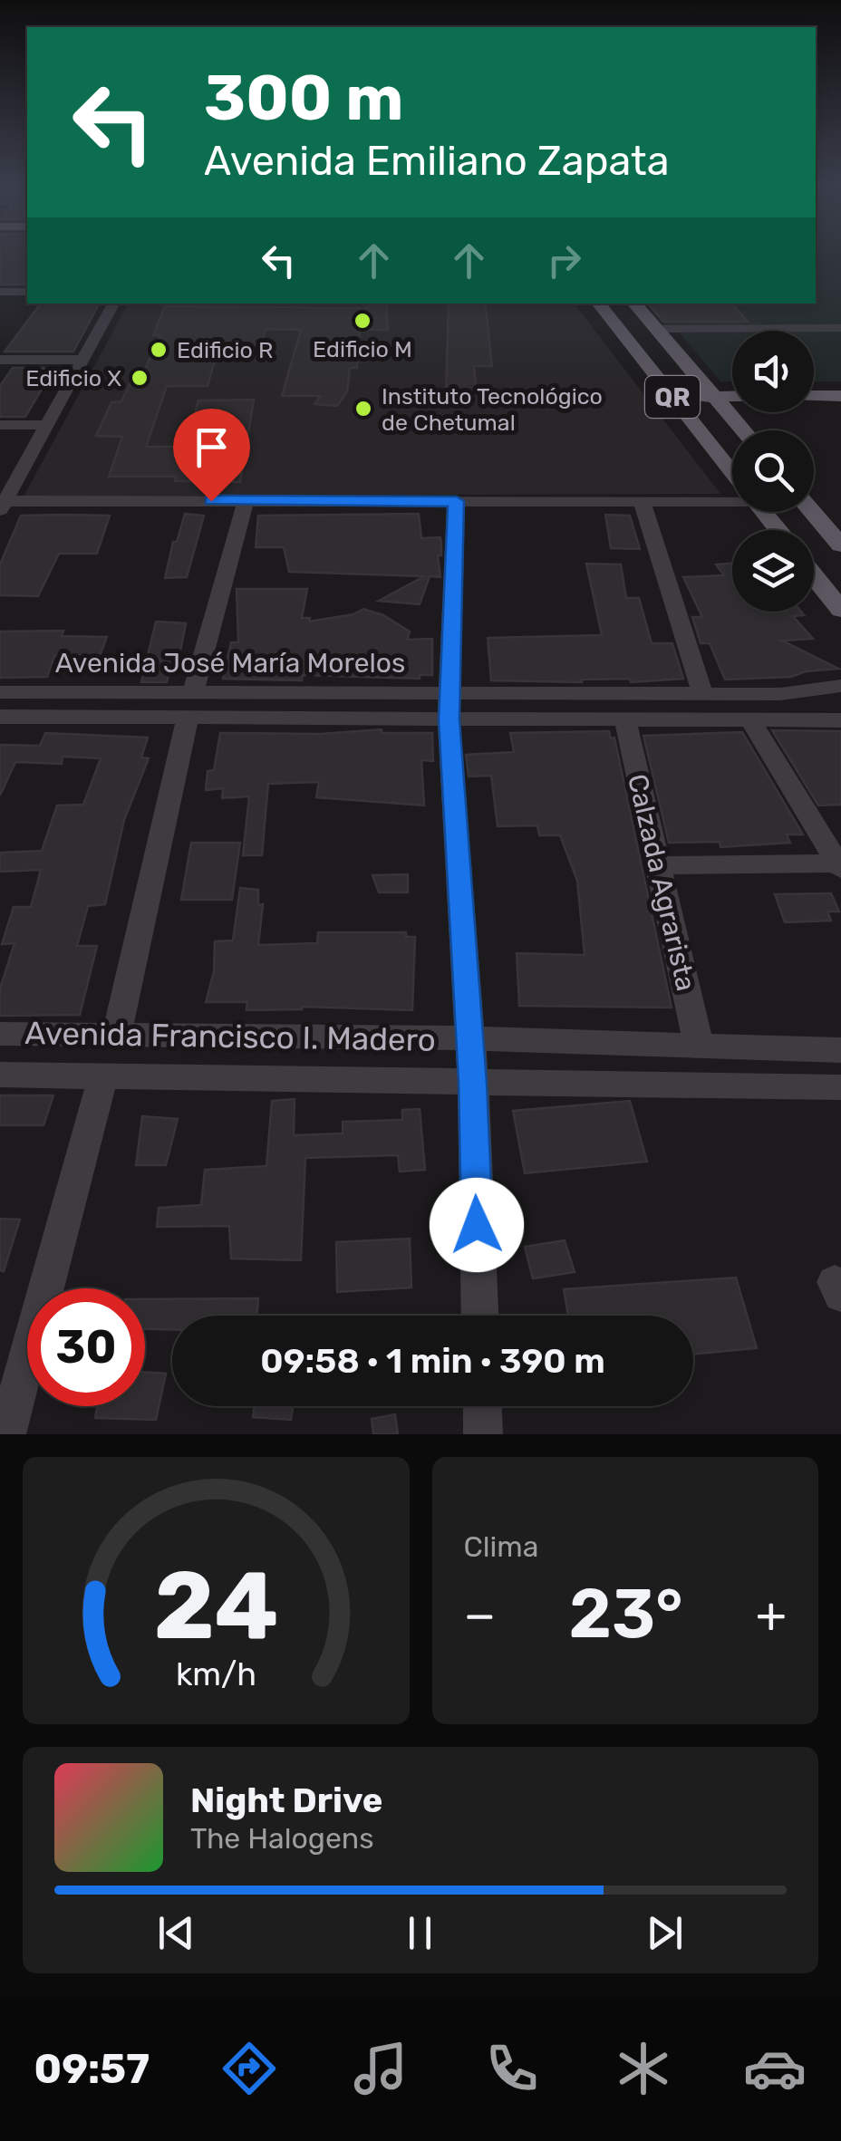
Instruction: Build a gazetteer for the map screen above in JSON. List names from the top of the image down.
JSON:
{
  "streets": {
    "main road": ["QR"],
    "street": ["Avenida José María Morelos", "Calzada Agrarista", "Avenida Francisco I. Madero"]
  },
  "crossings": [
    ["Avenida José María Morelos", "Calzada Agrarista"],
    ["Calzada Agrarista", "Avenida Francisco I. Madero"]
  ],
  "places": [
    "Edificio M",
    "Edificio R",
    "Edificio X",
    "Instituto Tecnológico de Chetumal"
  ],
  "page": {
    "turn": ["300 m", "Avenida Emiliano Zapata"],
    "limit": "30",
    "trip": "09:58 · 1 min · 390 m",
    "tile": "Clima",
    "heat": ["−", "23°", "+"],
    "song": ["Night Drive", "The Halogens"],
    "tabs": "09:57",
    "gauge": ["24", "km/h"]
  }
}
